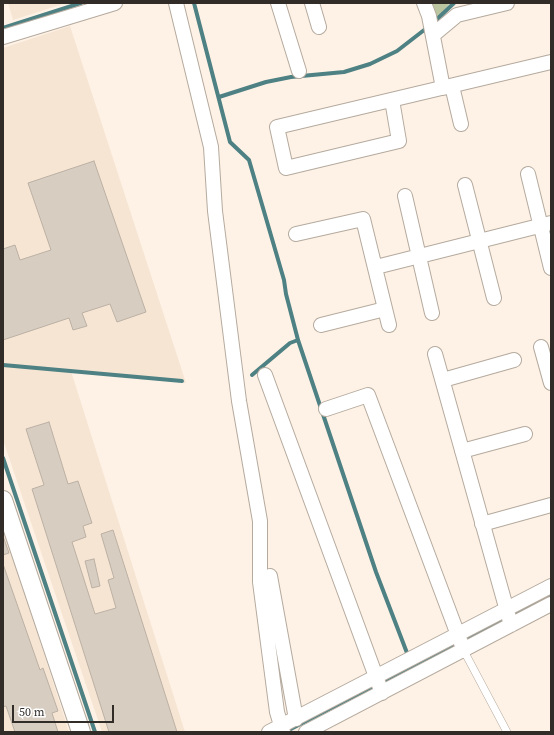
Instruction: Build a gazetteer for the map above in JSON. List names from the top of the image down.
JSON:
{
  "scale_bar": "50 m"
}
